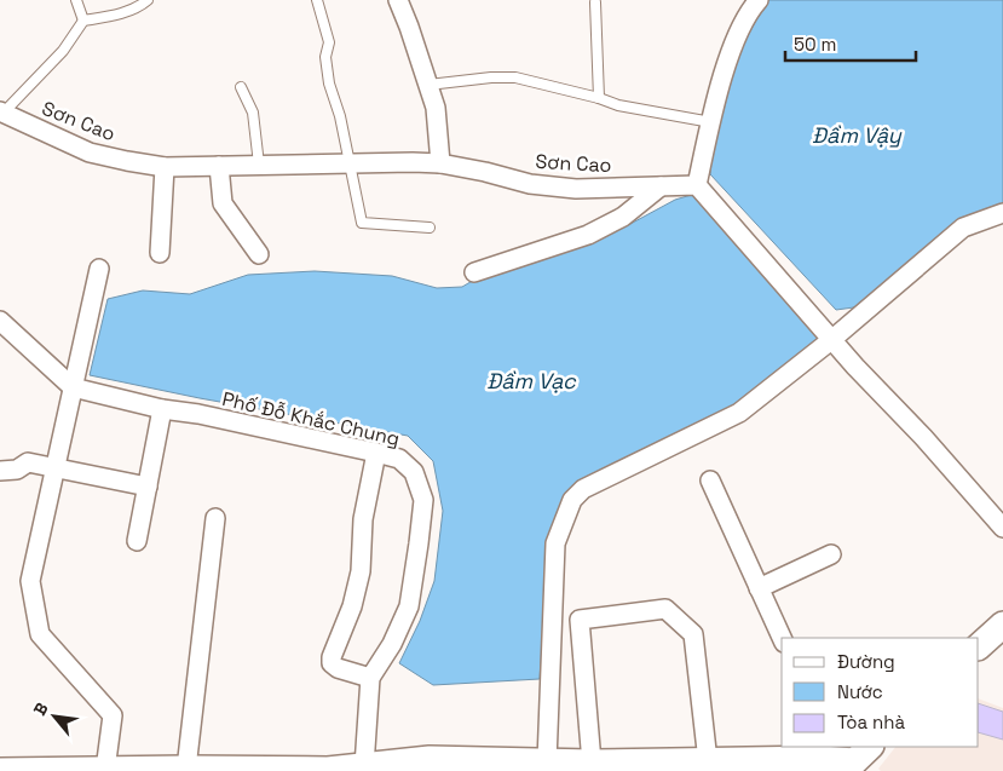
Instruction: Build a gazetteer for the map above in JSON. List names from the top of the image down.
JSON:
{
  "streets": {
    "street": ["Sơn Cao", "Phố Đỗ Khắc Chung"]
  },
  "water": ["Đầm Vậy", "Đầm Vạc"],
  "legend": ["Đường", "Nước", "Tòa nhà"],
  "scale_bar": "50 m",
  "north": "top left"
}
